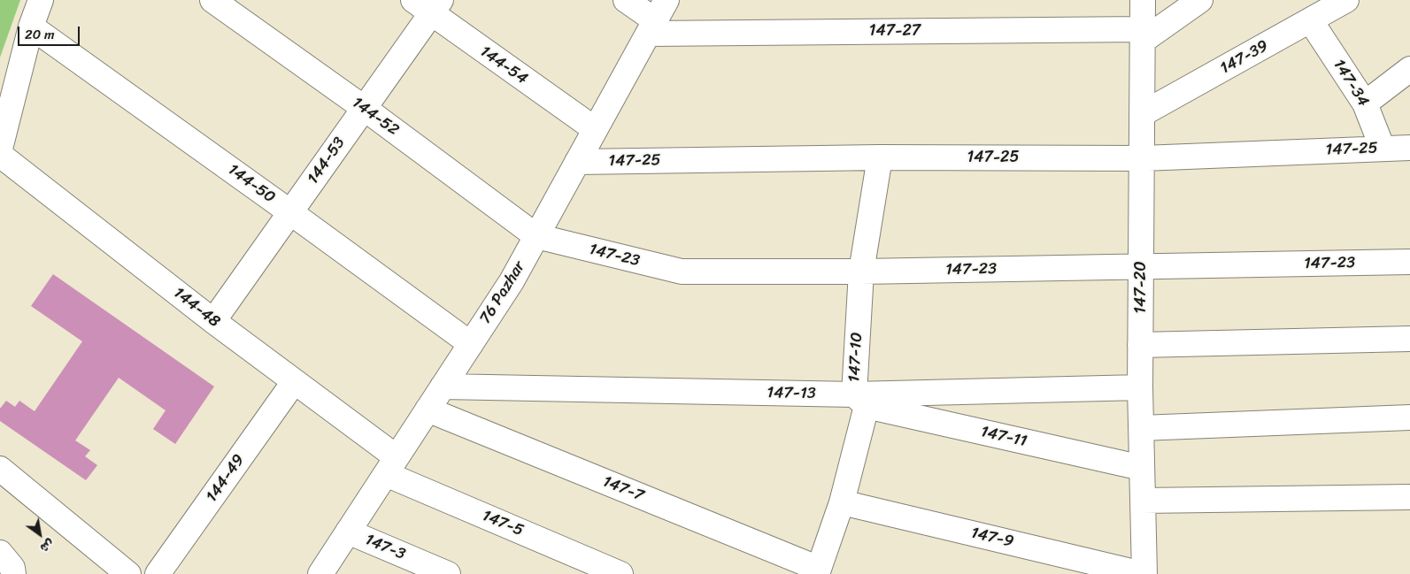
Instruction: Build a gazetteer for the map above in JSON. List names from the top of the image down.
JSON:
{
  "streets": {
    "street": [
      "147-27",
      "147-39",
      "144-54",
      "147-34",
      "144-52",
      "147-25",
      "144-53",
      "144-50",
      "147-23",
      "147-20",
      "76 Pazhar",
      "144-48",
      "147-10",
      "147-13",
      "147-11",
      "144-49",
      "147-7",
      "147-5",
      "147-9",
      "147-3"
    ]
  },
  "crossings": [
    ["147-27", "147-20"],
    ["147-27", "76 Pazhar"],
    ["147-39", "147-34"],
    ["147-39", "147-20"],
    ["144-54", "144-53"],
    ["144-54", "76 Pazhar"],
    ["147-34", "147-25"],
    ["144-52", "144-53"],
    ["144-52", "147-23"],
    ["144-52", "76 Pazhar"],
    ["147-25", "147-20"],
    ["147-25", "76 Pazhar"],
    ["147-25", "147-10"],
    ["144-53", "144-50"],
    ["144-53", "144-48"],
    ["144-50", "76 Pazhar"],
    ["147-23", "147-20"],
    ["147-23", "76 Pazhar"],
    ["147-23", "147-10"],
    ["147-20", "147-13"],
    ["147-20", "147-11"],
    ["147-20", "147-9"],
    ["76 Pazhar", "144-48"],
    ["76 Pazhar", "147-13"],
    ["76 Pazhar", "147-7"],
    ["76 Pazhar", "147-5"],
    ["76 Pazhar", "147-3"],
    ["144-48", "144-49"],
    ["144-48", "147-5"],
    ["147-10", "147-13"],
    ["147-10", "147-11"],
    ["147-10", "147-7"],
    ["147-10", "147-9"],
    ["147-13", "147-11"]
  ],
  "scale_bar": "20 m",
  "north": "bottom right"
}
